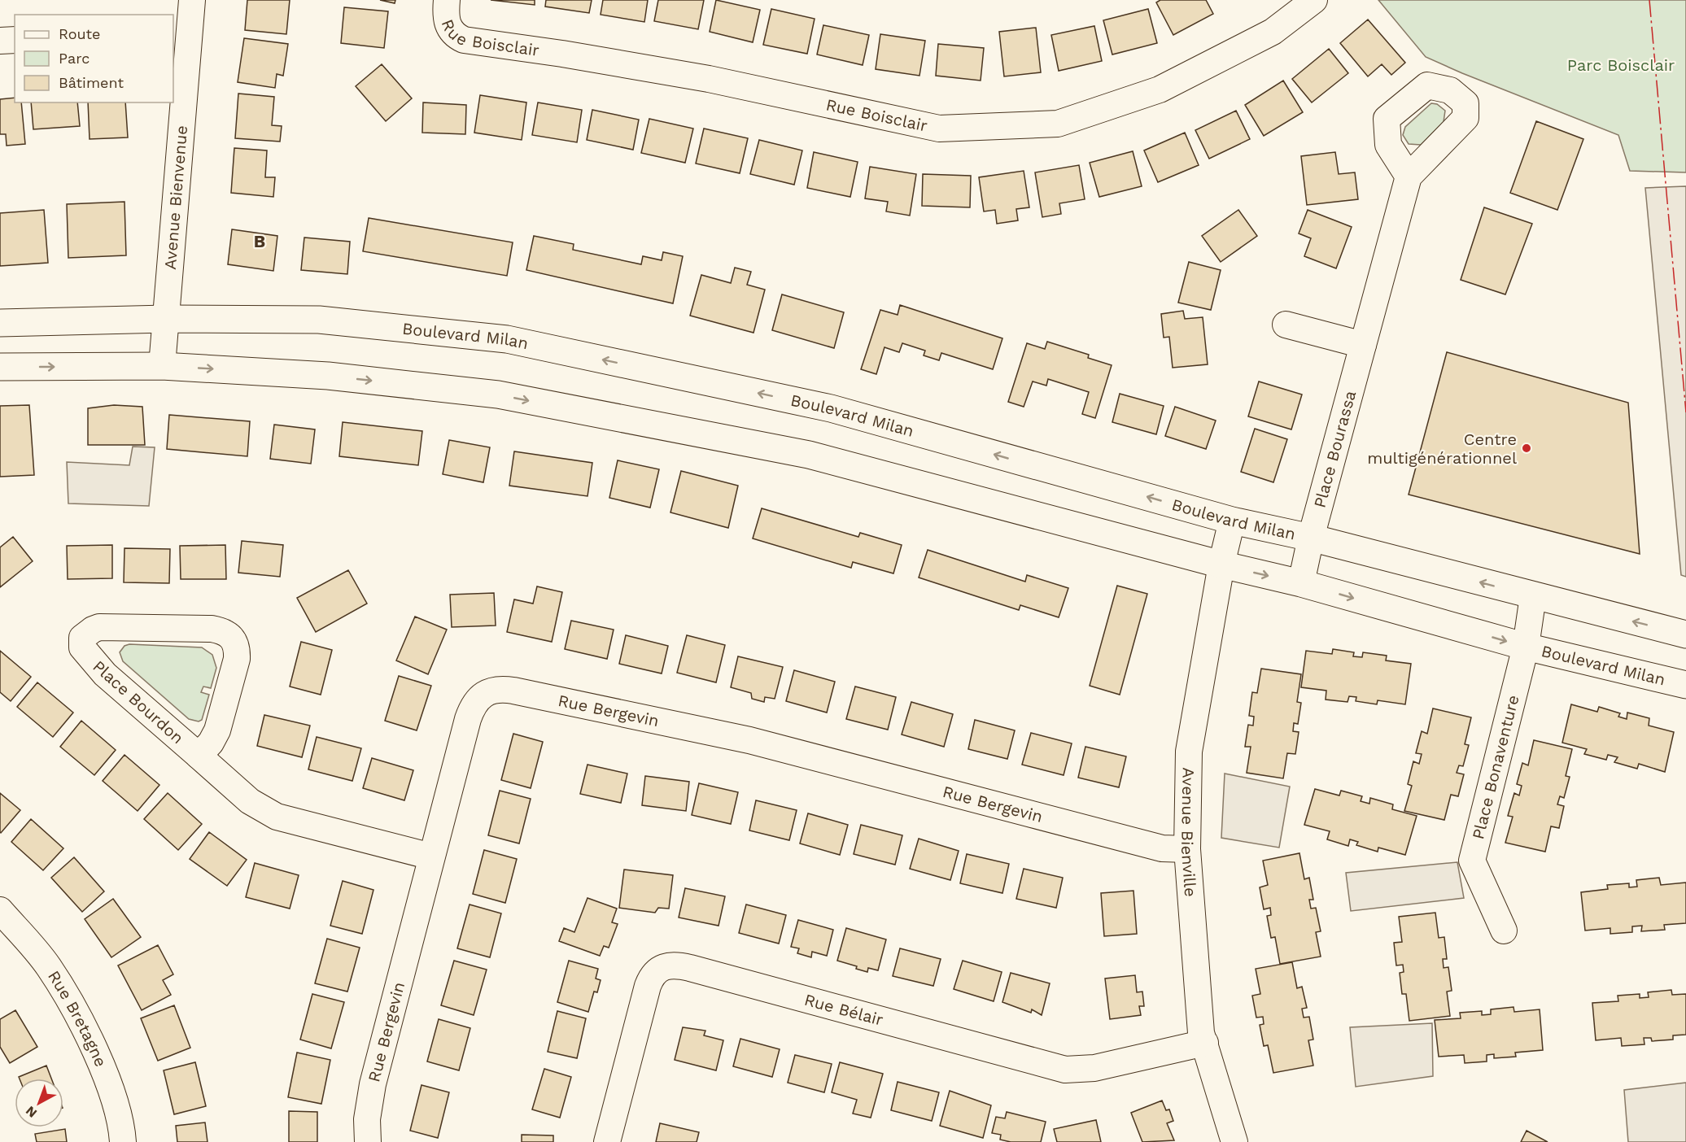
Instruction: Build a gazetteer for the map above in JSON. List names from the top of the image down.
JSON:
{
  "streets": {
    "main road": ["Boulevard Milan"],
    "street": [
      "Rue Boisclair",
      "Avenue Bienvenue",
      "Place Bourassa",
      "Place Bourdon",
      "Rue Bergevin",
      "Place Bonaventure",
      "Avenue Bienville",
      "Rue Bélair",
      "Rue Bretagne"
    ]
  },
  "crossings": [
    ["Avenue Bienvenue", "Boulevard Milan"],
    ["Boulevard Milan", "Place Bourassa"],
    ["Boulevard Milan", "Place Bonaventure"],
    ["Boulevard Milan", "Avenue Bienville"],
    ["Place Bourdon", "Rue Bergevin"],
    ["Rue Bergevin", "Avenue Bienville"],
    ["Avenue Bienville", "Rue Bélair"]
  ],
  "districts": ["B"],
  "parks": ["Parc Boisclair"],
  "places": ["Centre multigénérationnel"],
  "legend": ["Route", "Parc", "Bâtiment"],
  "north": "bottom left"
}
